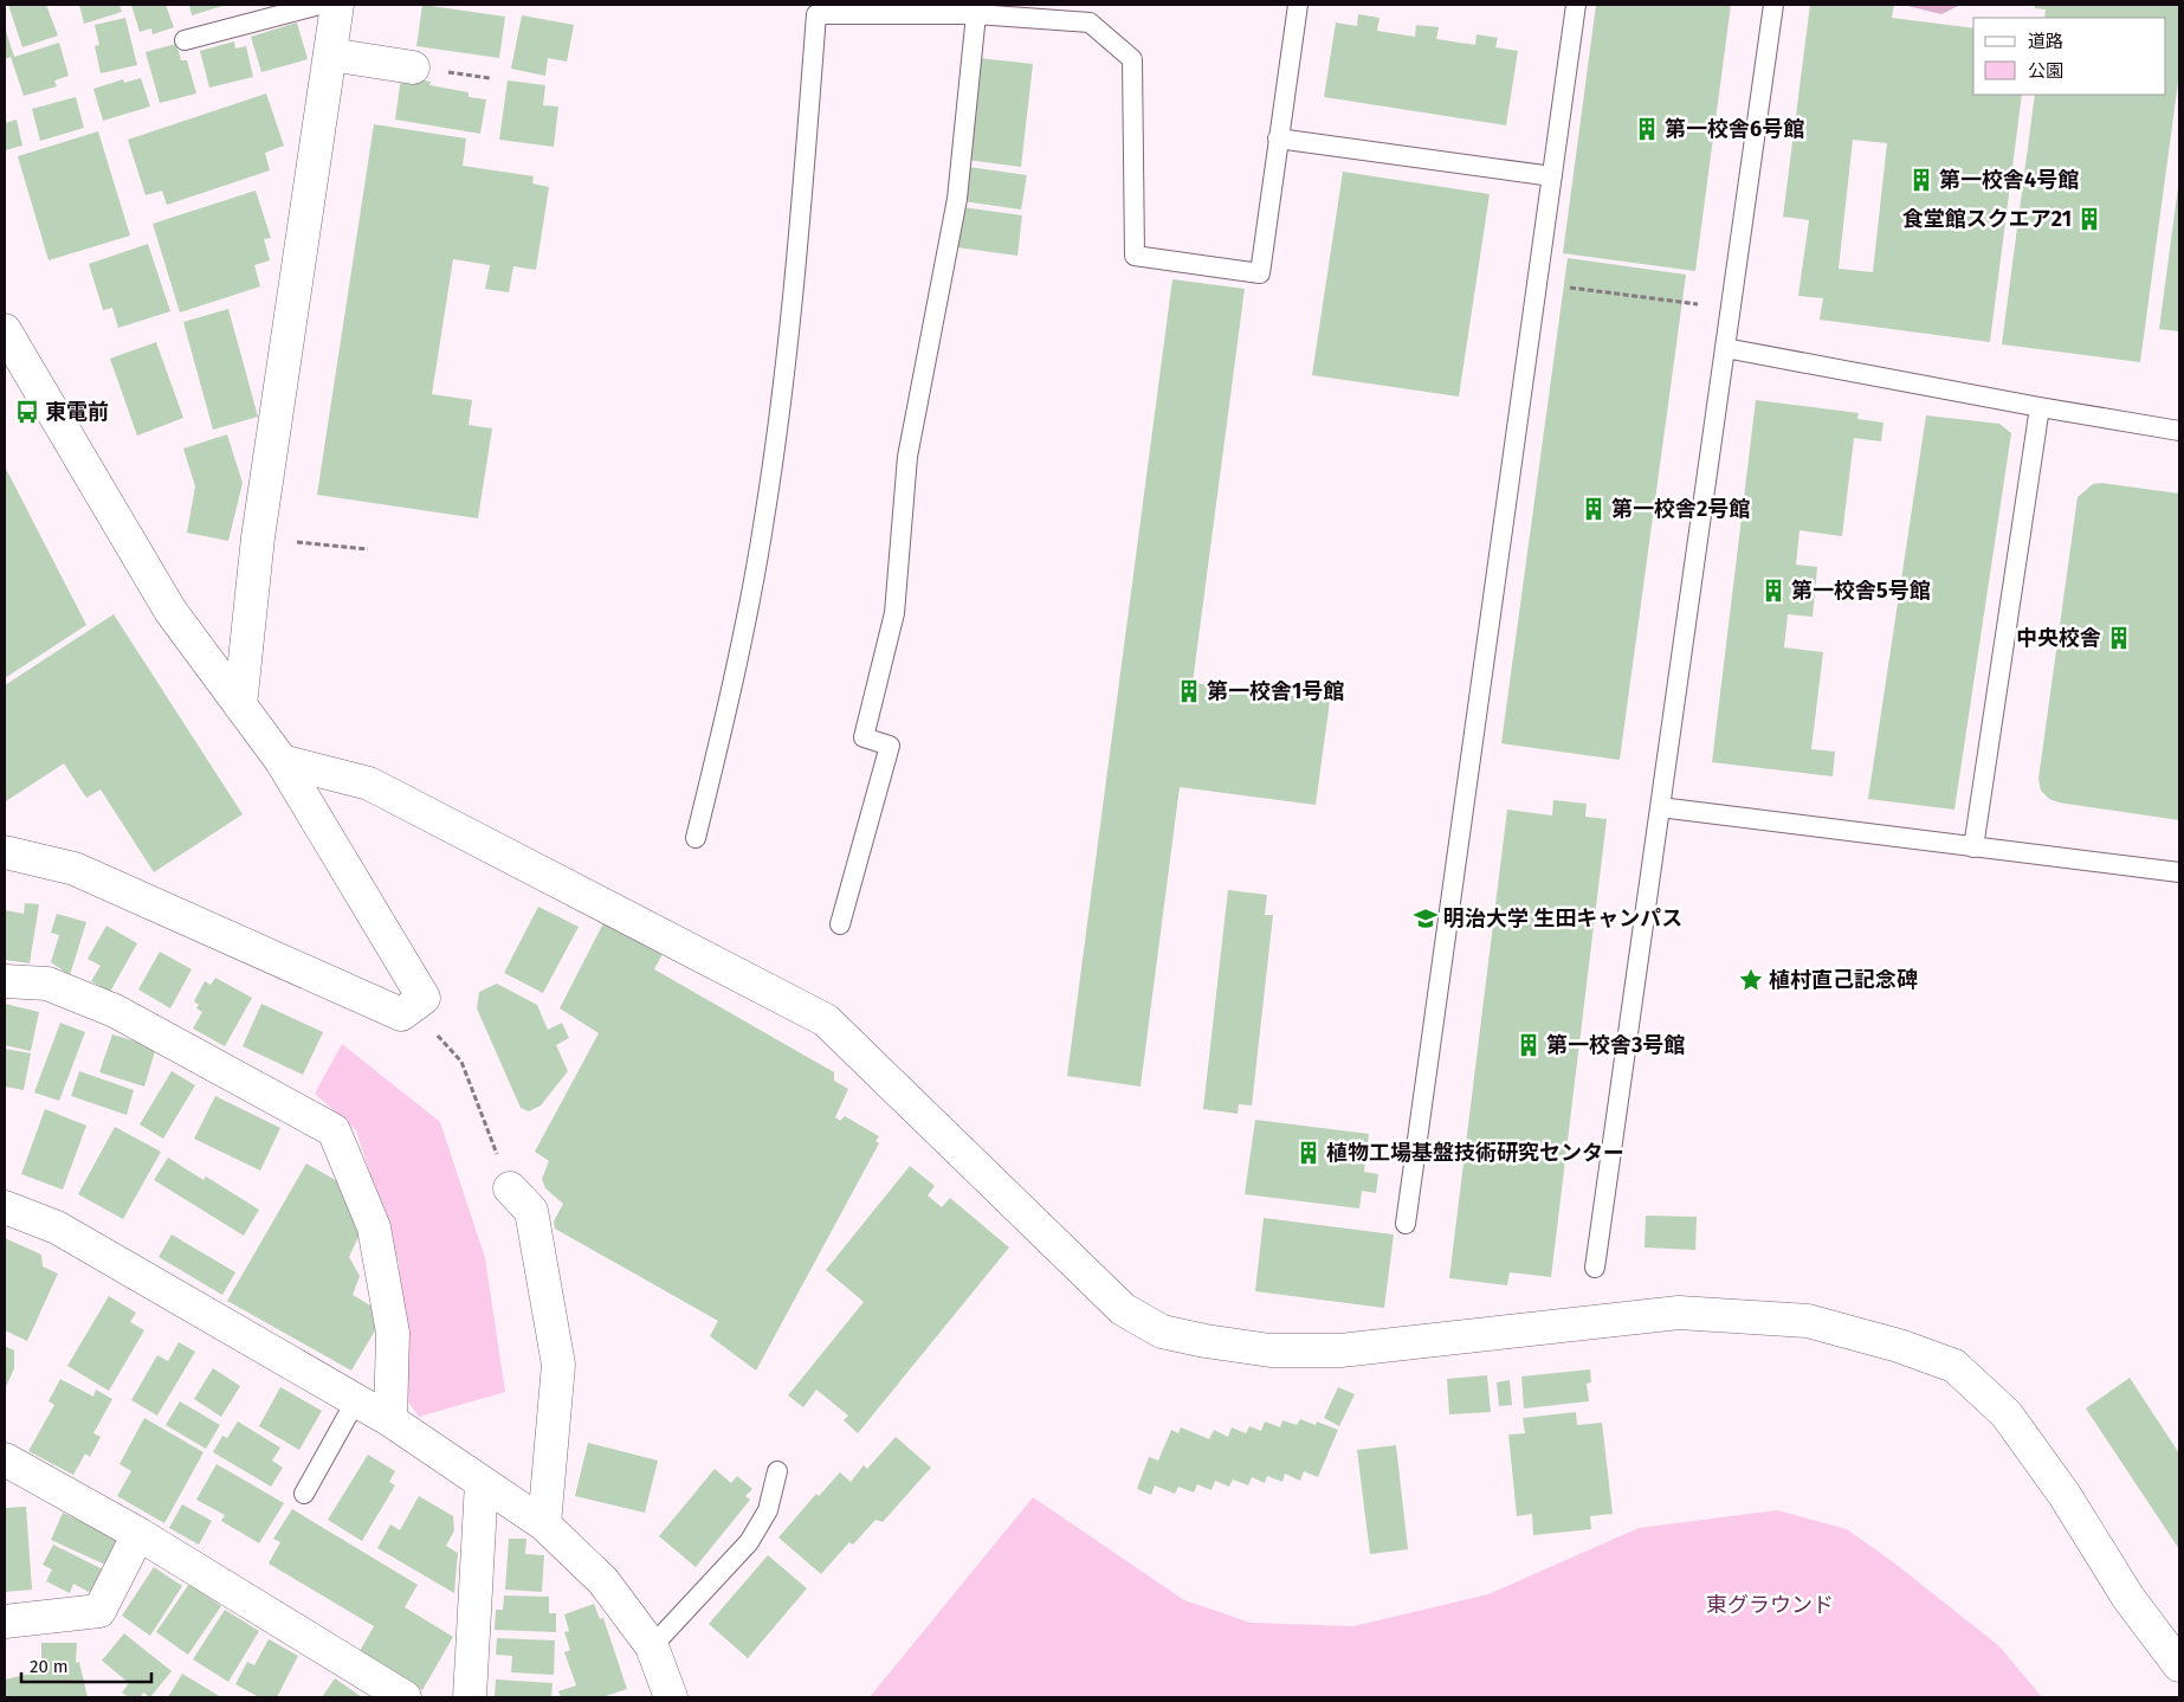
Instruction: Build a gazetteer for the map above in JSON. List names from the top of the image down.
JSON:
{
  "parks": ["東グラウンド"],
  "places": {
    "building": [
      "第一校舎6号館",
      "第一校舎4号館",
      "食堂館スクエア21",
      "第一校舎2号館",
      "第一校舎5号館",
      "中央校舎",
      "第一校舎1号館",
      "第一校舎3号館",
      "植物工場基盤技術研究センター"
    ],
    "bus stop": ["東電前"],
    "school or university": ["明治大学 生田キャンパス"],
    "place": ["植村直己記念碑"]
  },
  "legend": ["道路", "公園"],
  "scale_bar": "20 m"
}
